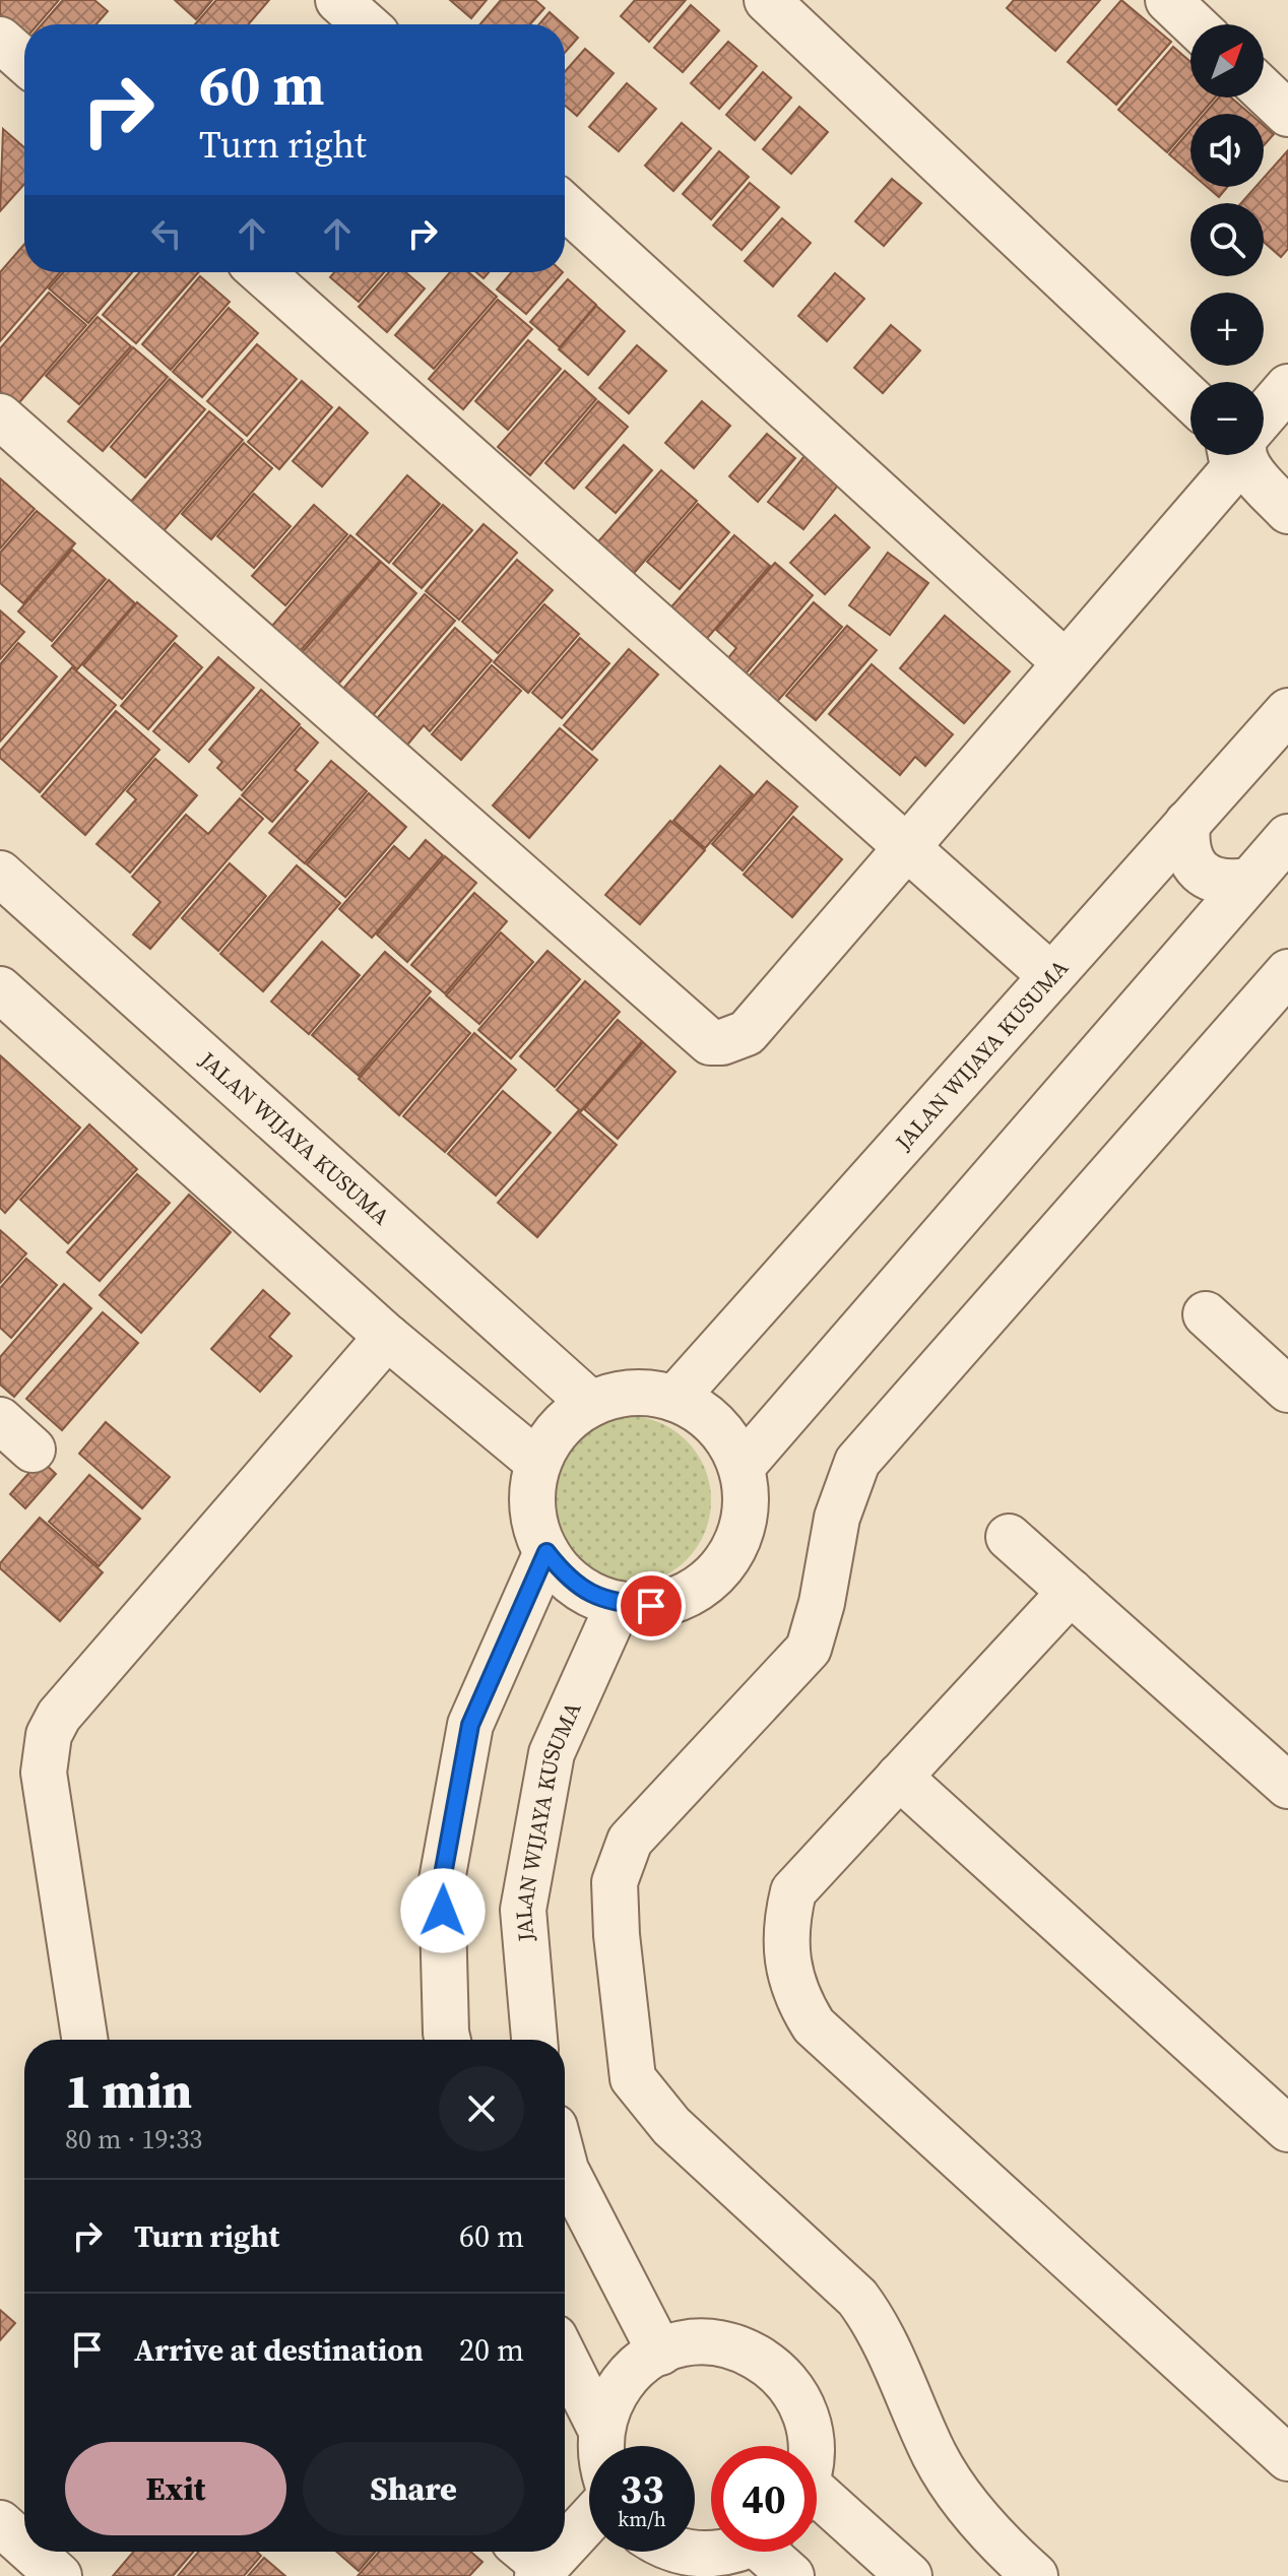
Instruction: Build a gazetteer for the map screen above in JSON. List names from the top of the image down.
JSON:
{
  "streets": {
    "street": ["JALAN WIJAYA KUSUMA"]
  },
  "north": "top right",
  "page": {
    "map_buttons": ["+", "−"],
    "turn": ["60 m", "Turn right"],
    "heading": ["1 min", "80 m · 19:33"],
    "list": [
      {
        "name": "Turn right",
        "value": "60 m"
      },
      {
        "name": "Arrive at destination",
        "value": "20 m"
      }
    ],
    "buttons": ["Exit", "Share"],
    "speed": "33 km/h",
    "limit": "40"
  }
}
